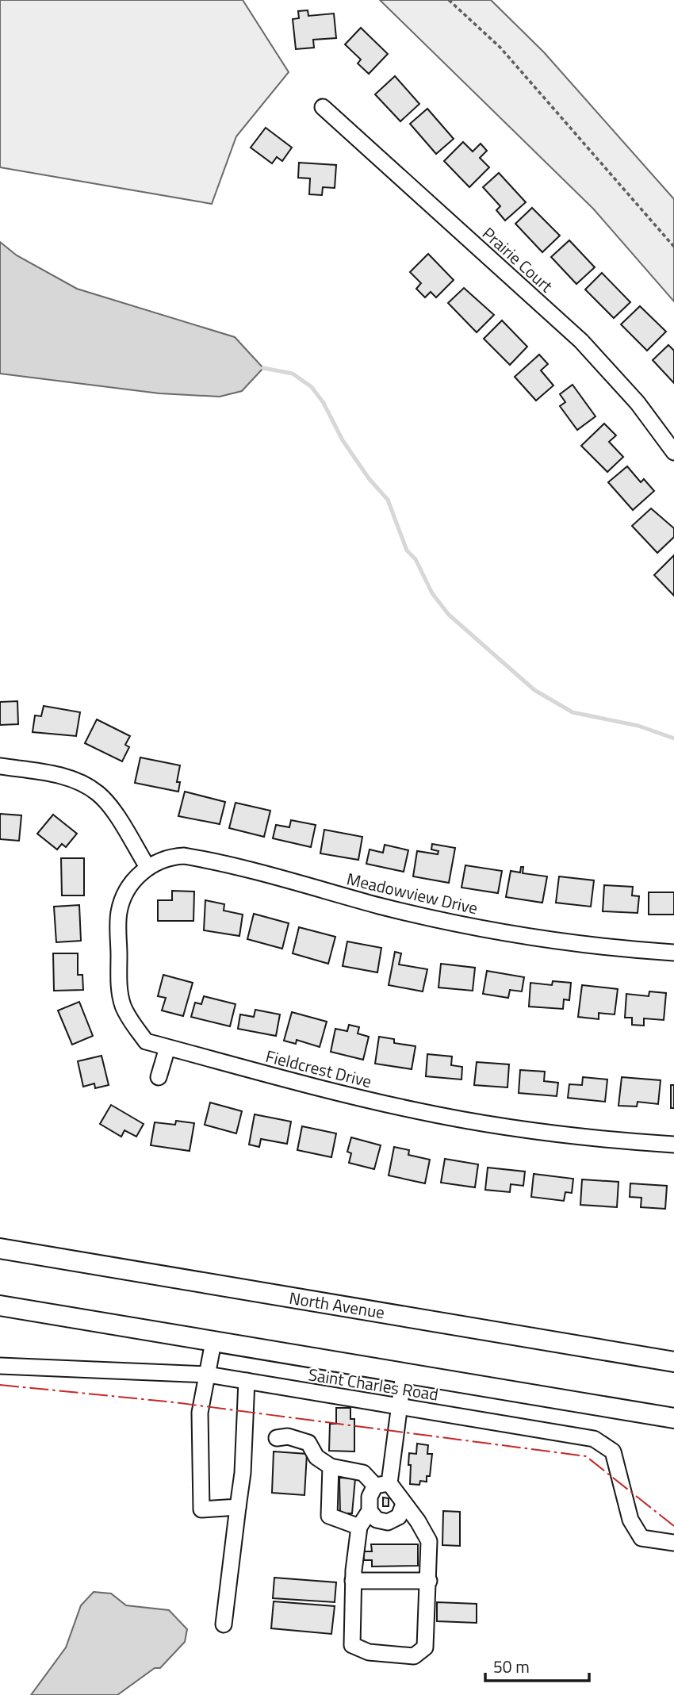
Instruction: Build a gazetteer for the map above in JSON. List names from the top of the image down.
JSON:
{
  "streets": {
    "main road": ["North Avenue"],
    "street": [
      "Prairie Court",
      "Meadowview Drive",
      "Fieldcrest Drive",
      "Saint Charles Road"
    ]
  },
  "crossings": [
    ["Meadowview Drive", "Fieldcrest Drive"]
  ],
  "scale_bar": "50 m"
}
